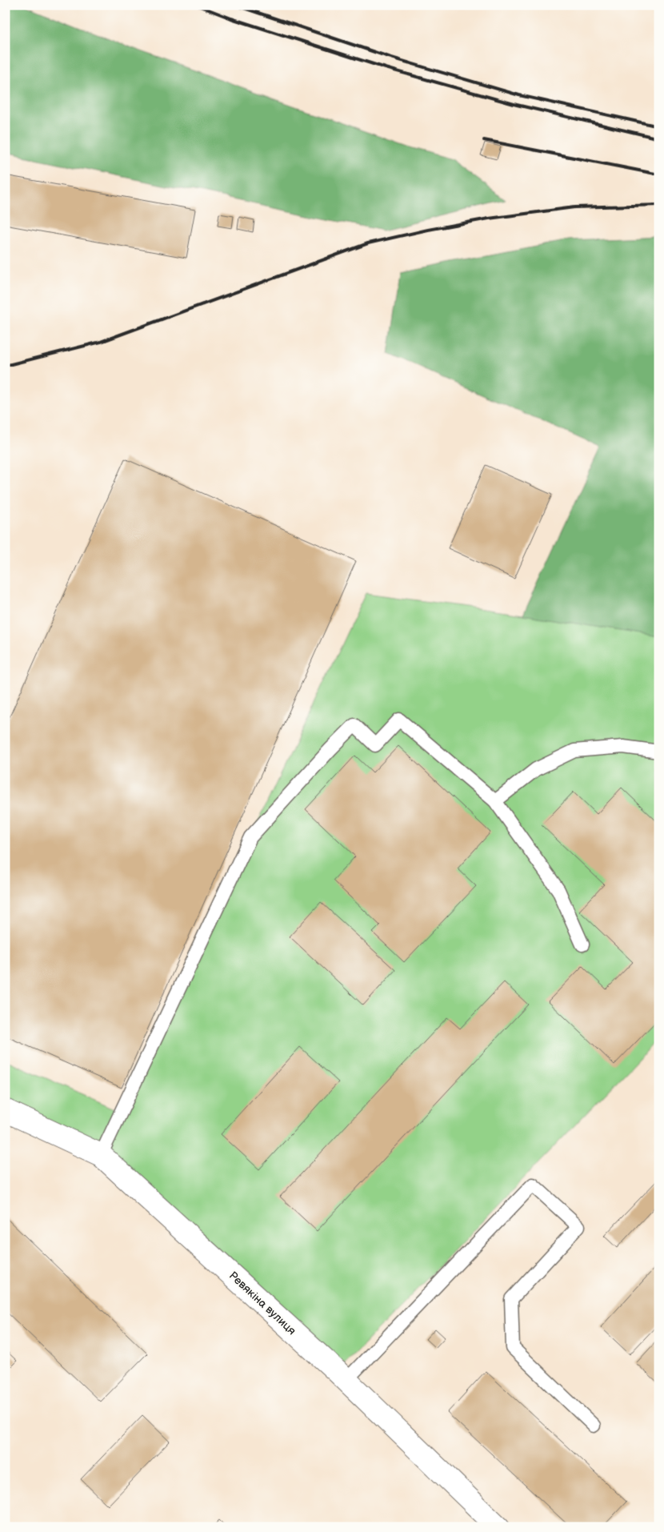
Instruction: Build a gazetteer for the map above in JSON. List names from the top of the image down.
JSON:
{
  "streets": {
    "street": ["Ревякіна вулиця"]
  }
}
